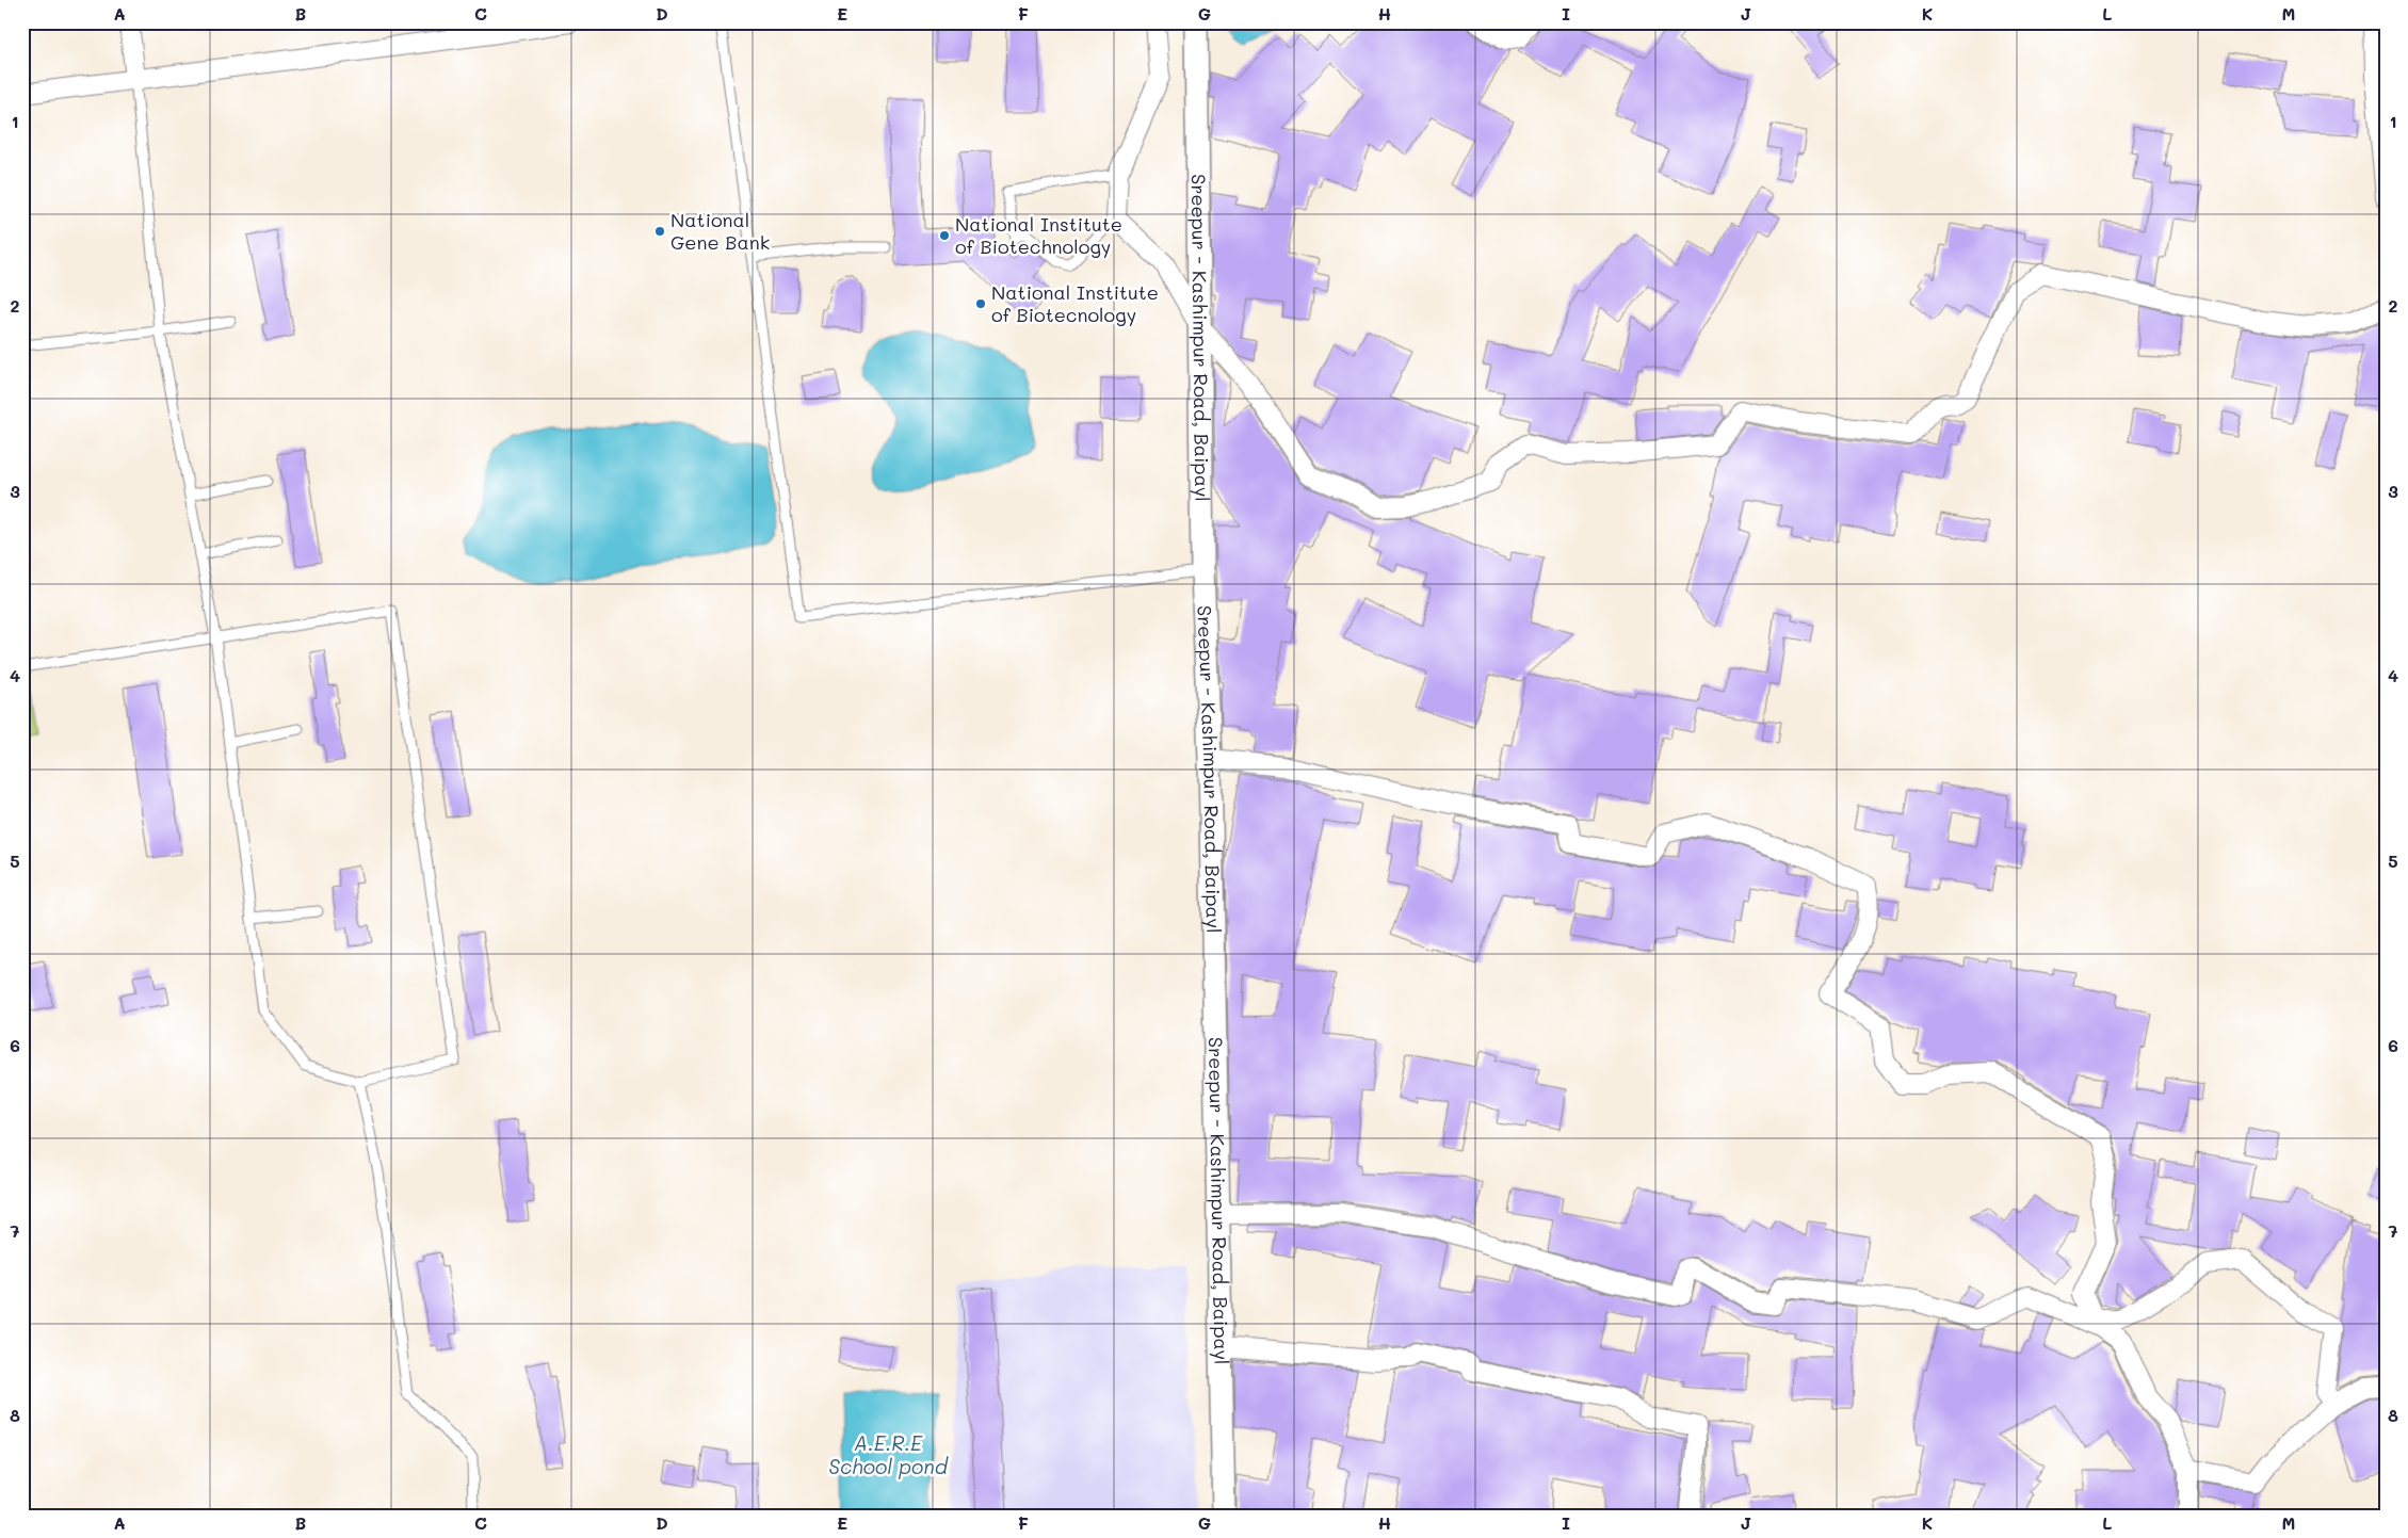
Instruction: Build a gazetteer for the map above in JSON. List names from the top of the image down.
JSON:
{
  "streets": {
    "street": ["Sreepur - Kashimpur Road, Baipayl"]
  },
  "water": ["A.E.R.E School pond"],
  "places": ["National Gene Bank", "National Institute of Biotechnology", "National Institute of Biotecnology"],
  "grid": {
    "columns": [
      "A",
      "B",
      "C",
      "D",
      "E",
      "F",
      "G",
      "H",
      "I",
      "J",
      "K",
      "L",
      "M"
    ],
    "rows": [
      "1",
      "2",
      "3",
      "4",
      "5",
      "6",
      "7",
      "8"
    ]
  }
}
